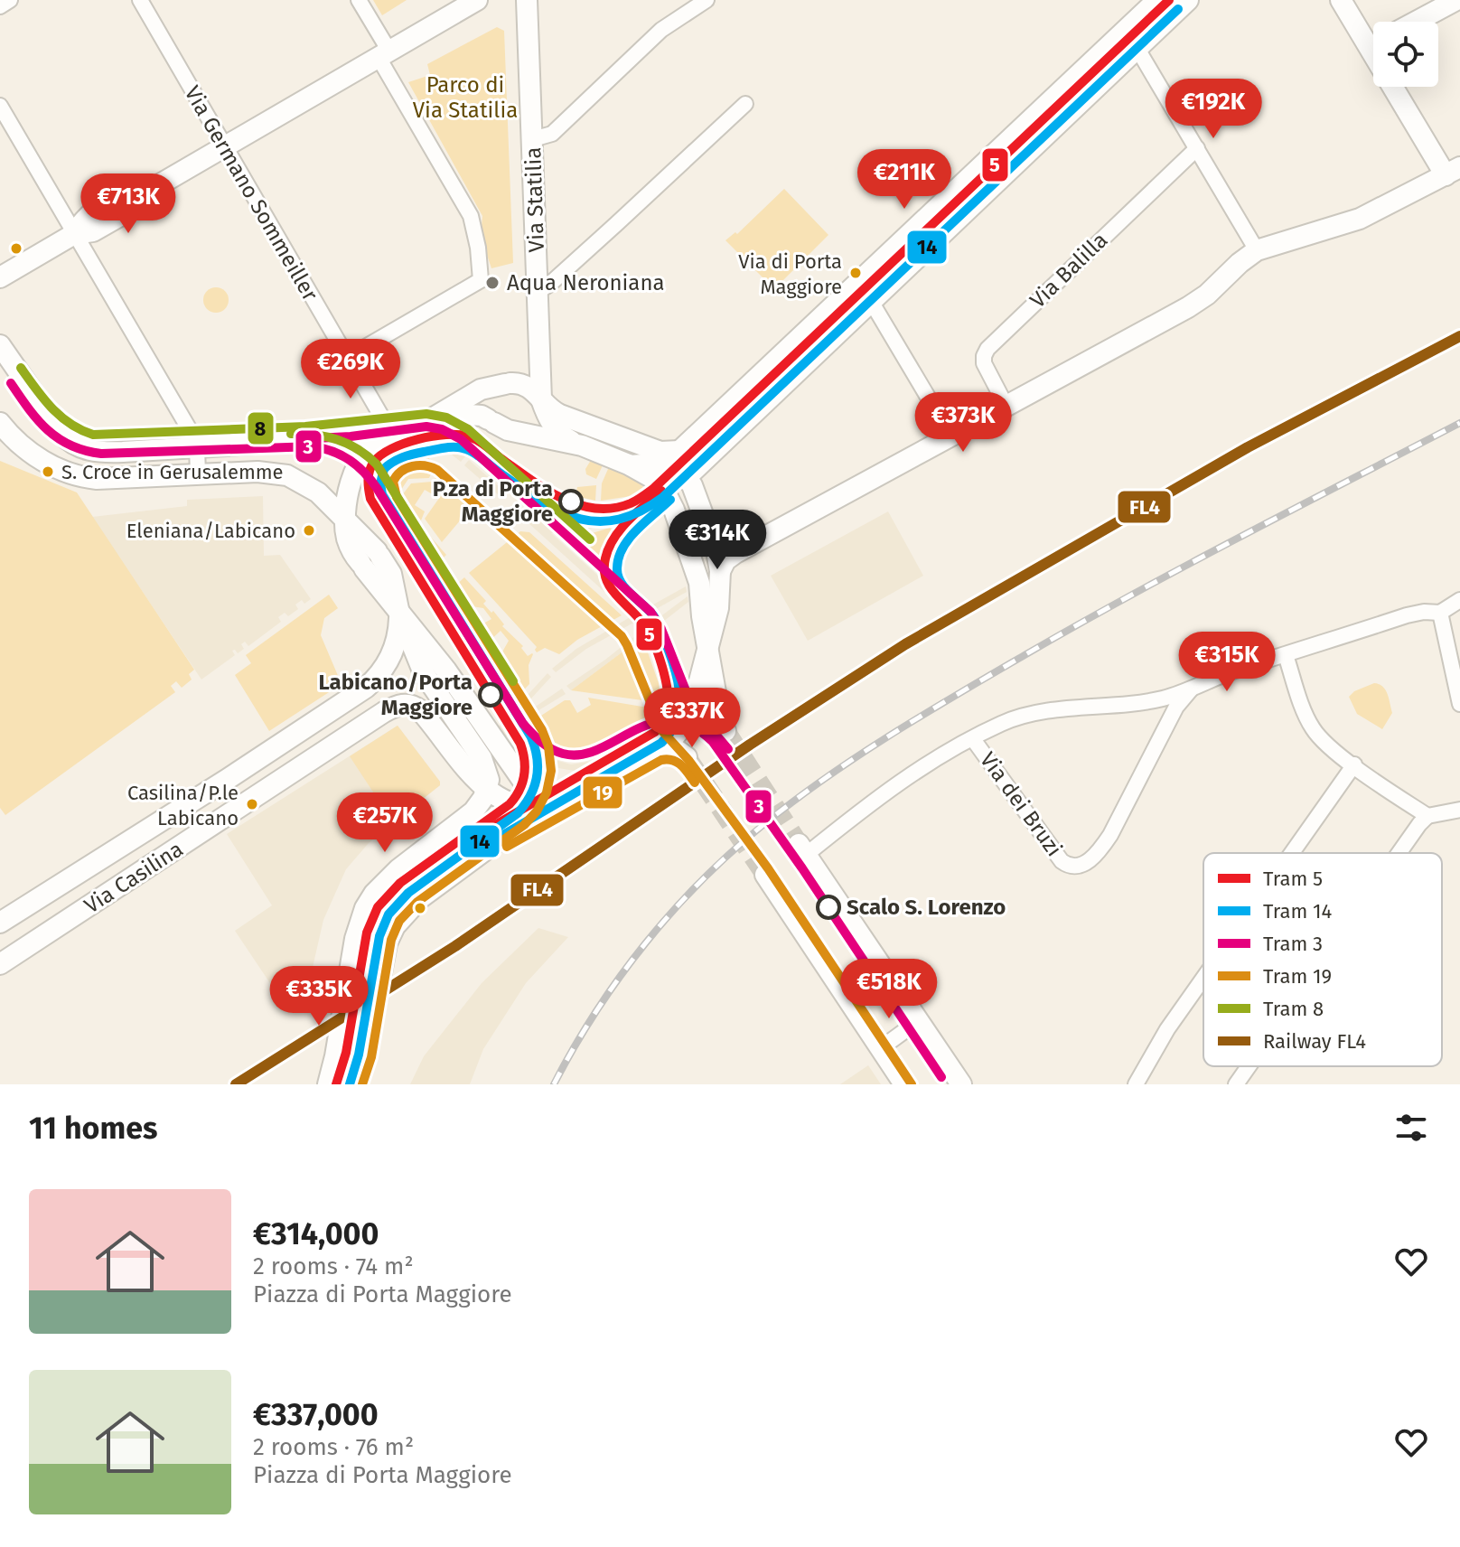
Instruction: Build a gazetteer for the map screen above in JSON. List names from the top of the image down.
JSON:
{
  "streets": {
    "main road": ["Via Statilia", "Via Casilina"],
    "street": ["Via Germano Sommeiller", "Via Balilla", "Via dei Bruzi"]
  },
  "parks": ["Parco di Via Statilia"],
  "places": [
    "Via di Porta Maggiore",
    "Aqua Neroniana",
    "S. Croce in Gerusalemme",
    "P.za di Porta Maggiore",
    "Eleniana/Labicano",
    "Labicano/Porta Maggiore",
    "Casilina/P.le Labicano",
    "Scalo S. Lorenzo"
  ],
  "lines": [
    "tram line 5",
    "tram line 14",
    "rail line FL4",
    "tram line 8",
    "tram line 3",
    "tram line 19"
  ],
  "legend": [
    "Tram 5",
    "Tram 14",
    "Tram 3",
    "Tram 19",
    "Tram 8",
    "Railway FL4"
  ],
  "page": {
    "price": [
      "€192K",
      "€211K",
      "€713K",
      "€269K",
      "€373K",
      "€314K",
      "€315K",
      "€337K",
      "€257K",
      "€518K",
      "€335K"
    ],
    "heading": "11 homes",
    "list": [
      {
        "name": "€314,000",
        "note": "2 rooms · 74 m² · Piazza di Porta Maggiore"
      },
      {
        "name": "€337,000",
        "note": "2 rooms · 76 m² · Piazza di Porta Maggiore"
      }
    ]
  }
}
